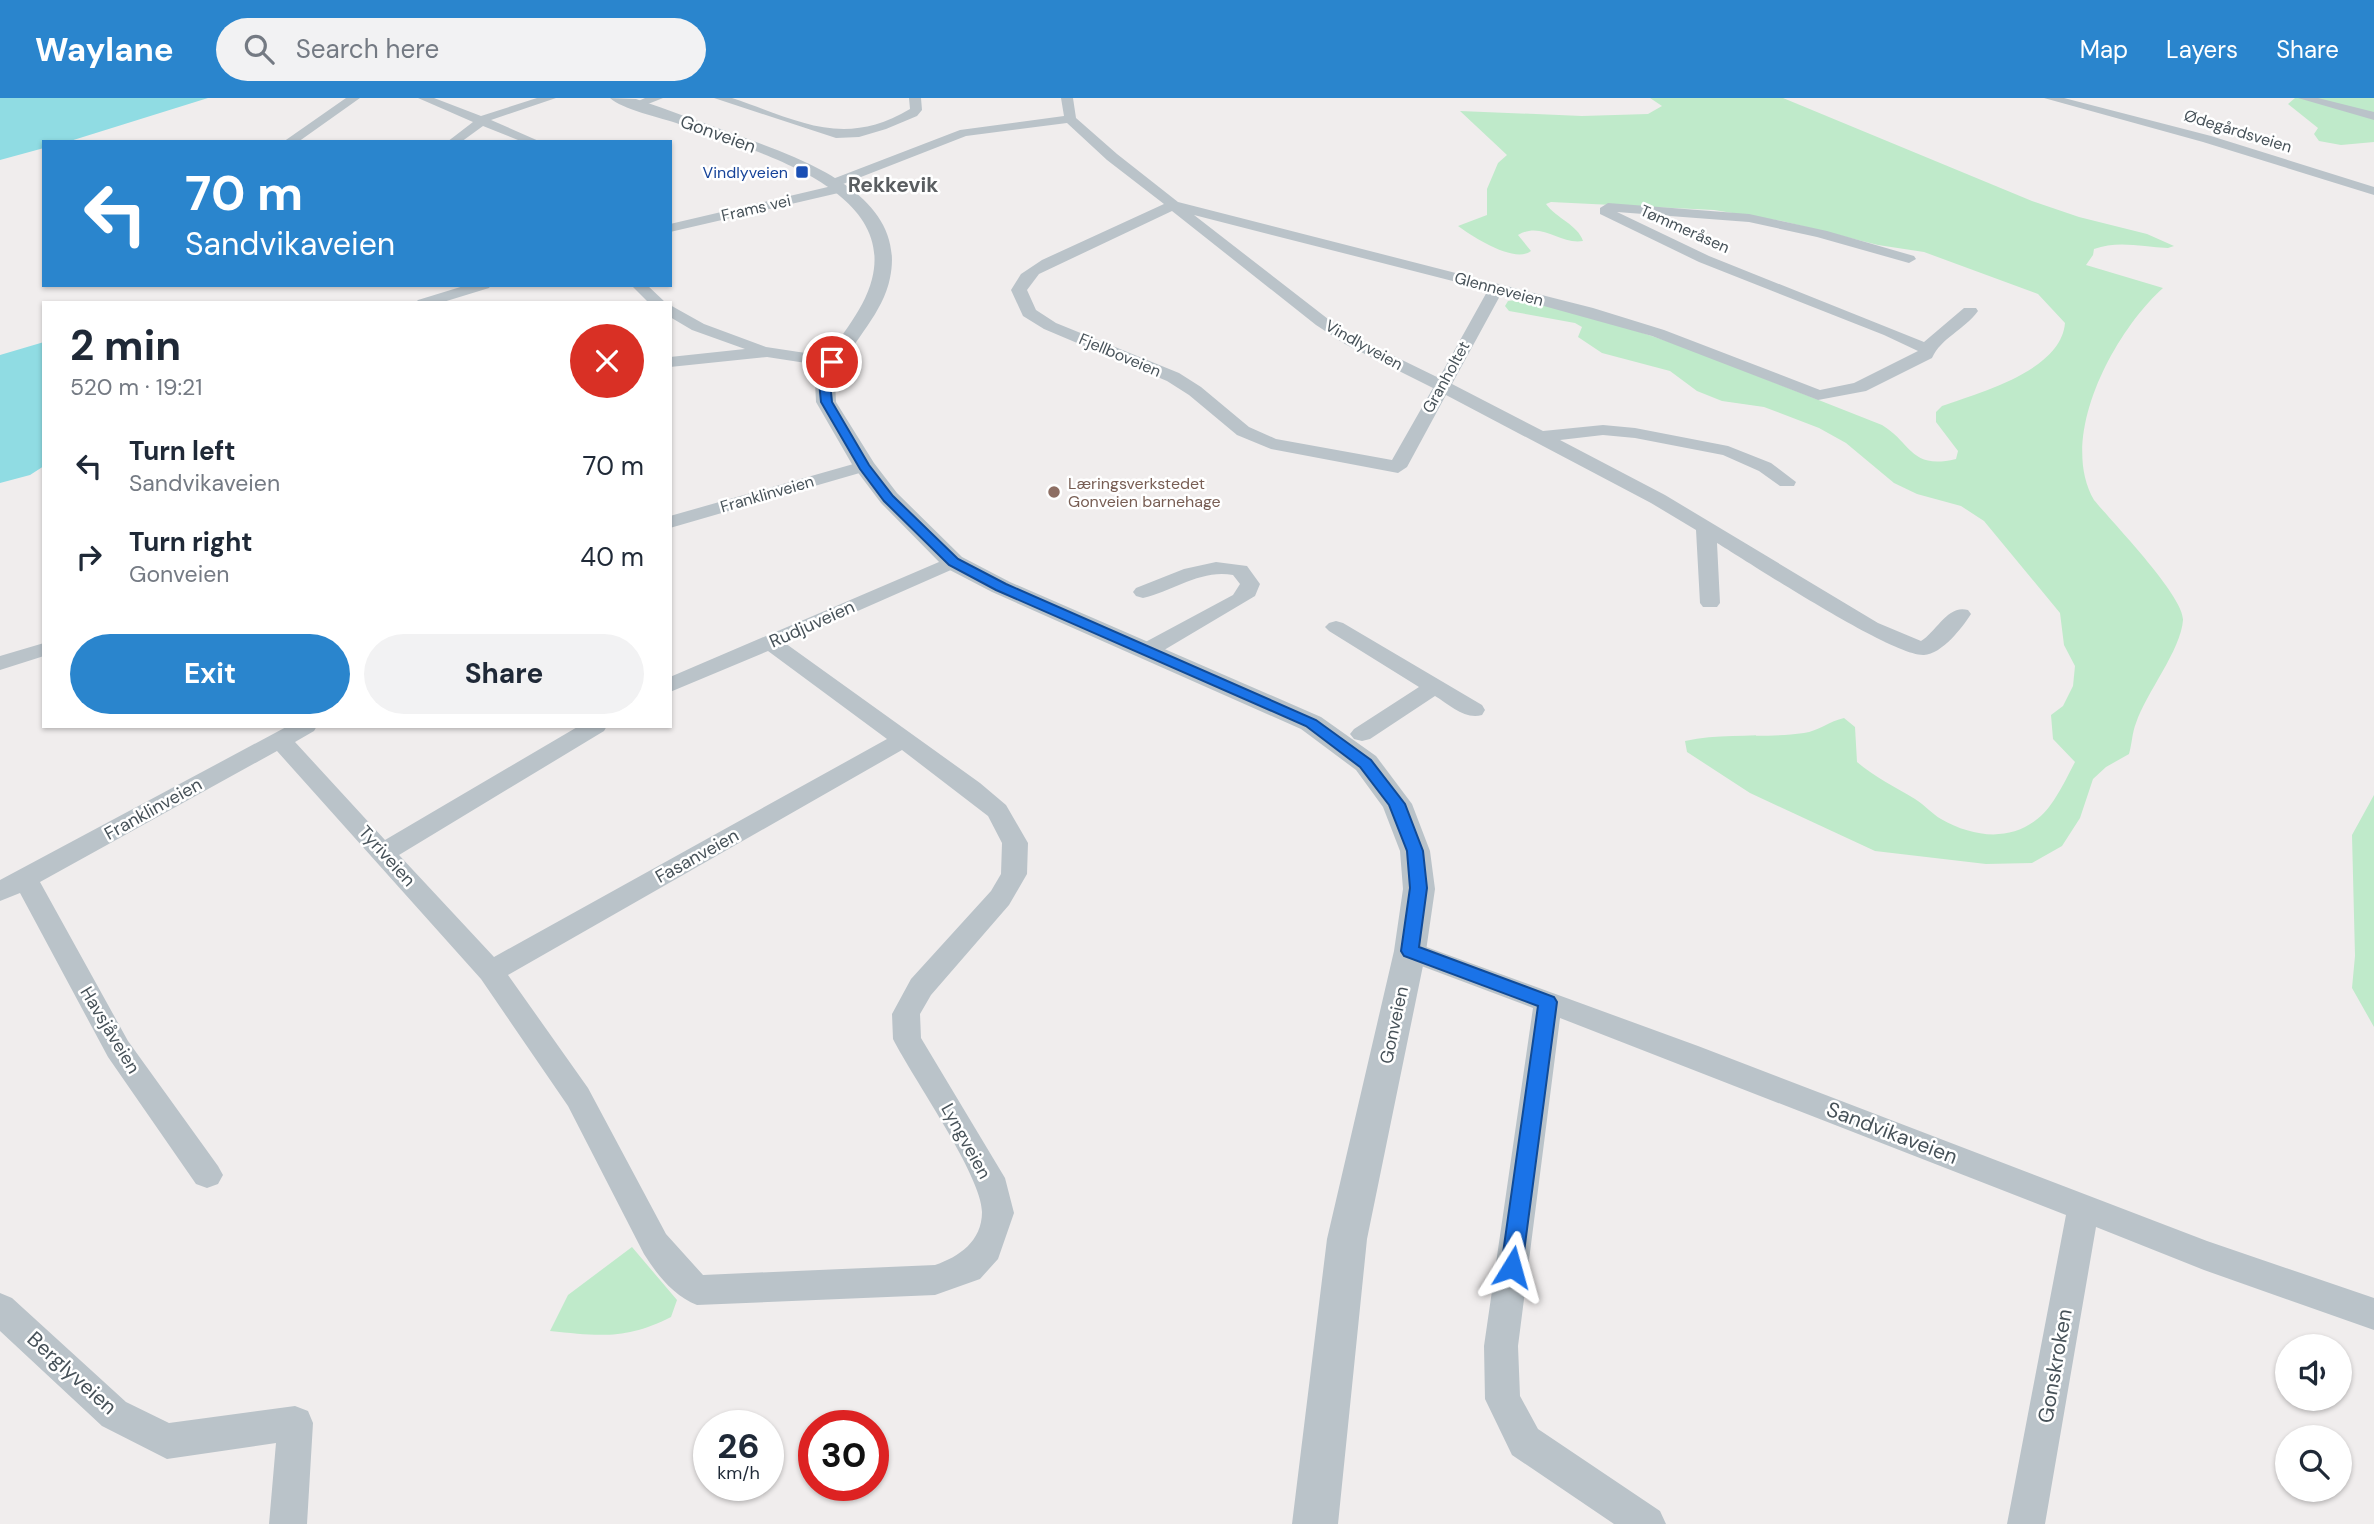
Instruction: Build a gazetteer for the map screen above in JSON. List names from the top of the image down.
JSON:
{
  "streets": {
    "street": [
      "Ødegårdsveien",
      "Gonveien",
      "Frams vei",
      "Tømmeråsen",
      "Glenneveien",
      "Vindlyveien",
      "Fjellboveien",
      "Granholtet",
      "Franklinveien",
      "Rudjuveien",
      "Tyriveien",
      "Fasanveien",
      "Havsjåveien",
      "Sandvikaveien",
      "Lyngveien",
      "Gonskroken",
      "Berglyveien"
    ]
  },
  "crossings": [
    ["Gonveien", "Frams vei"],
    ["Gonveien", "Franklinveien"],
    ["Gonveien", "Rudjuveien"],
    ["Gonveien", "Sandvikaveien"],
    ["Tømmeråsen", "Glenneveien"],
    ["Glenneveien", "Vindlyveien"],
    ["Glenneveien", "Fjellboveien"],
    ["Glenneveien", "Granholtet"],
    ["Vindlyveien", "Fjellboveien"],
    ["Vindlyveien", "Granholtet"],
    ["Fjellboveien", "Granholtet"],
    ["Franklinveien", "Tyriveien"],
    ["Franklinveien", "Havsjåveien"],
    ["Rudjuveien", "Lyngveien"],
    ["Tyriveien", "Fasanveien"],
    ["Tyriveien", "Lyngveien"],
    ["Fasanveien", "Lyngveien"],
    ["Sandvikaveien", "Gonskroken"]
  ],
  "districts": ["Rekkevik"],
  "places": {
    "transit": ["Vindlyveien"],
    "other": ["Læringsverkstedet Gonveien barnehage"]
  },
  "page": {
    "header": "Waylane",
    "search": "Search here",
    "nav": ["Map", "Layers", "Share"],
    "turn": ["70 m", "Sandvikaveien"],
    "heading": ["2 min", "520 m · 19:21"],
    "list": [
      {
        "name": "Turn left",
        "note": "Sandvikaveien",
        "value": "70 m"
      },
      {
        "name": "Turn right",
        "note": "Gonveien",
        "value": "40 m"
      }
    ],
    "buttons": ["Exit", "Share"],
    "speed": "26 km/h",
    "limit": "30"
  }
}
